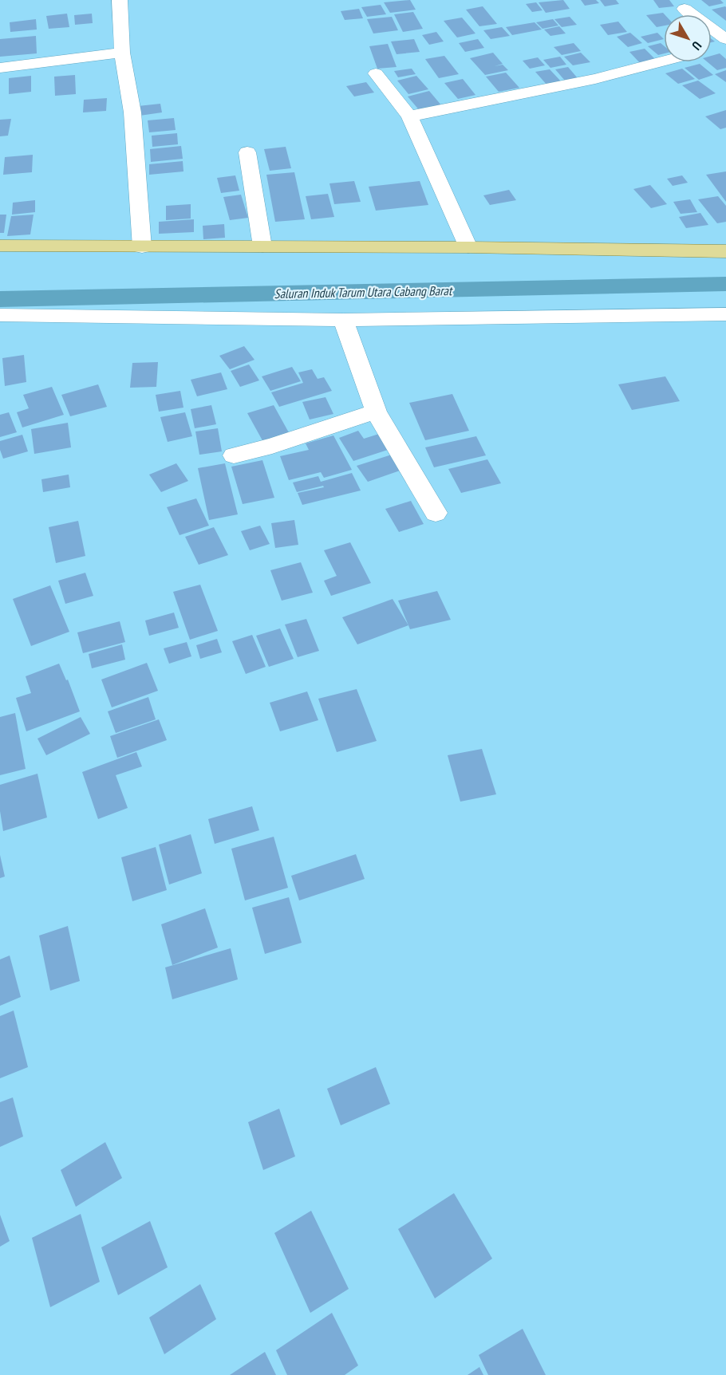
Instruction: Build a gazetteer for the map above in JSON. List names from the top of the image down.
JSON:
{
  "water": ["Saluran Induk Tarum Utara Cabang Barat"],
  "north": "bottom right"
}
